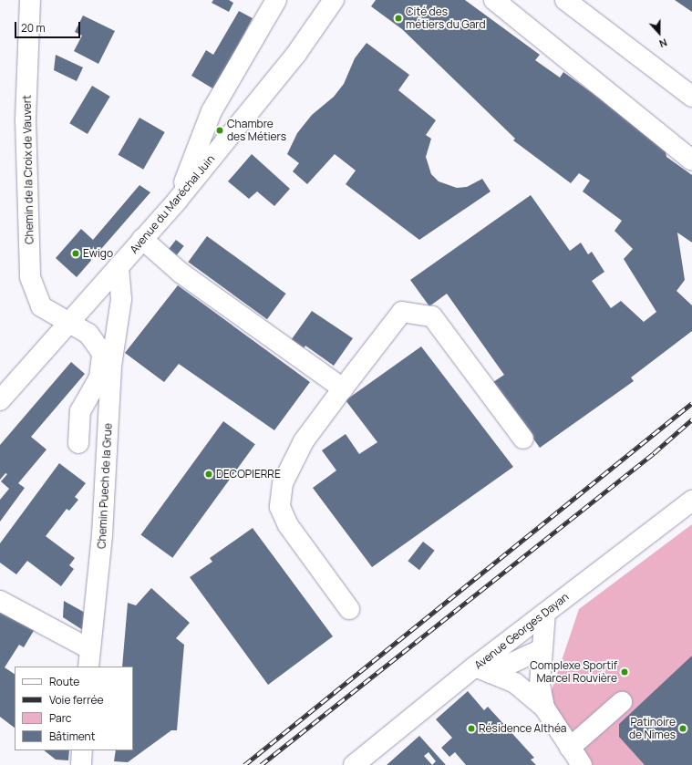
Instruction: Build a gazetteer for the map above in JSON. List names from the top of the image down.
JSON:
{
  "streets": {
    "street": [
      "Chemin de la Croix de Vauvert",
      "Avenue du Maréchal Juin",
      "Chemin Puech de la Grue",
      "Avenue Georges Dayan"
    ]
  },
  "crossings": [
    ["Chemin de la Croix de Vauvert", "Avenue du Maréchal Juin"]
  ],
  "places": [
    "Cité des métiers du Gard",
    "Chambre des Métiers",
    "Ewigo",
    "DECOPIERRE",
    "Complexe Sportif Marcel Rouvière",
    "Résidence Althéa",
    "Patinoire de Nîmes"
  ],
  "legend": [
    "Route",
    "Voie ferrée",
    "Parc",
    "Bâtiment"
  ],
  "scale_bar": "20 m",
  "north": "bottom"
}
